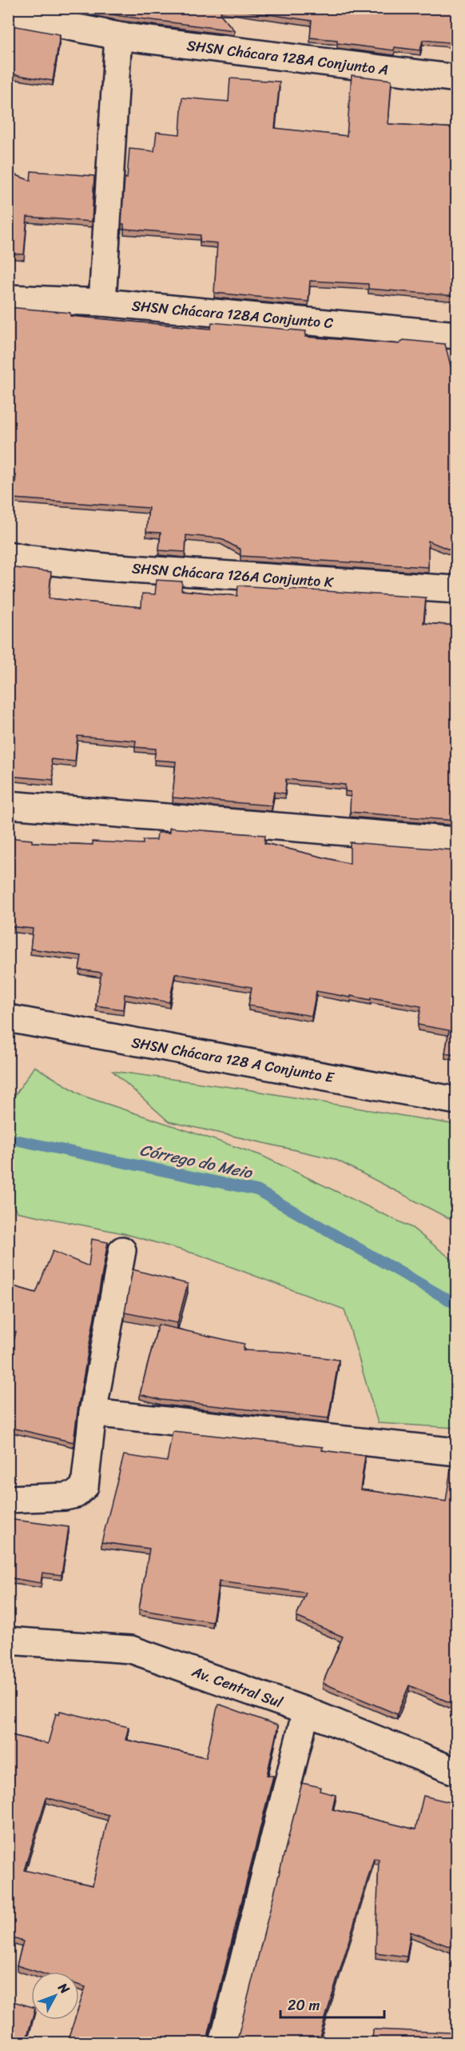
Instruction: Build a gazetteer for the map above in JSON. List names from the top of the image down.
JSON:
{
  "streets": {
    "street": [
      "SHSN Chácara 128A Conjunto A",
      "SHSN Chácara 128A Conjunto C",
      "SHSN Chácara 126A Conjunto K",
      "SHSN Chácara 128 A Conjunto E",
      "Av. Central Sul"
    ]
  },
  "water": ["Córrego do Meio"],
  "scale_bar": "20 m",
  "north": "top right"
}
